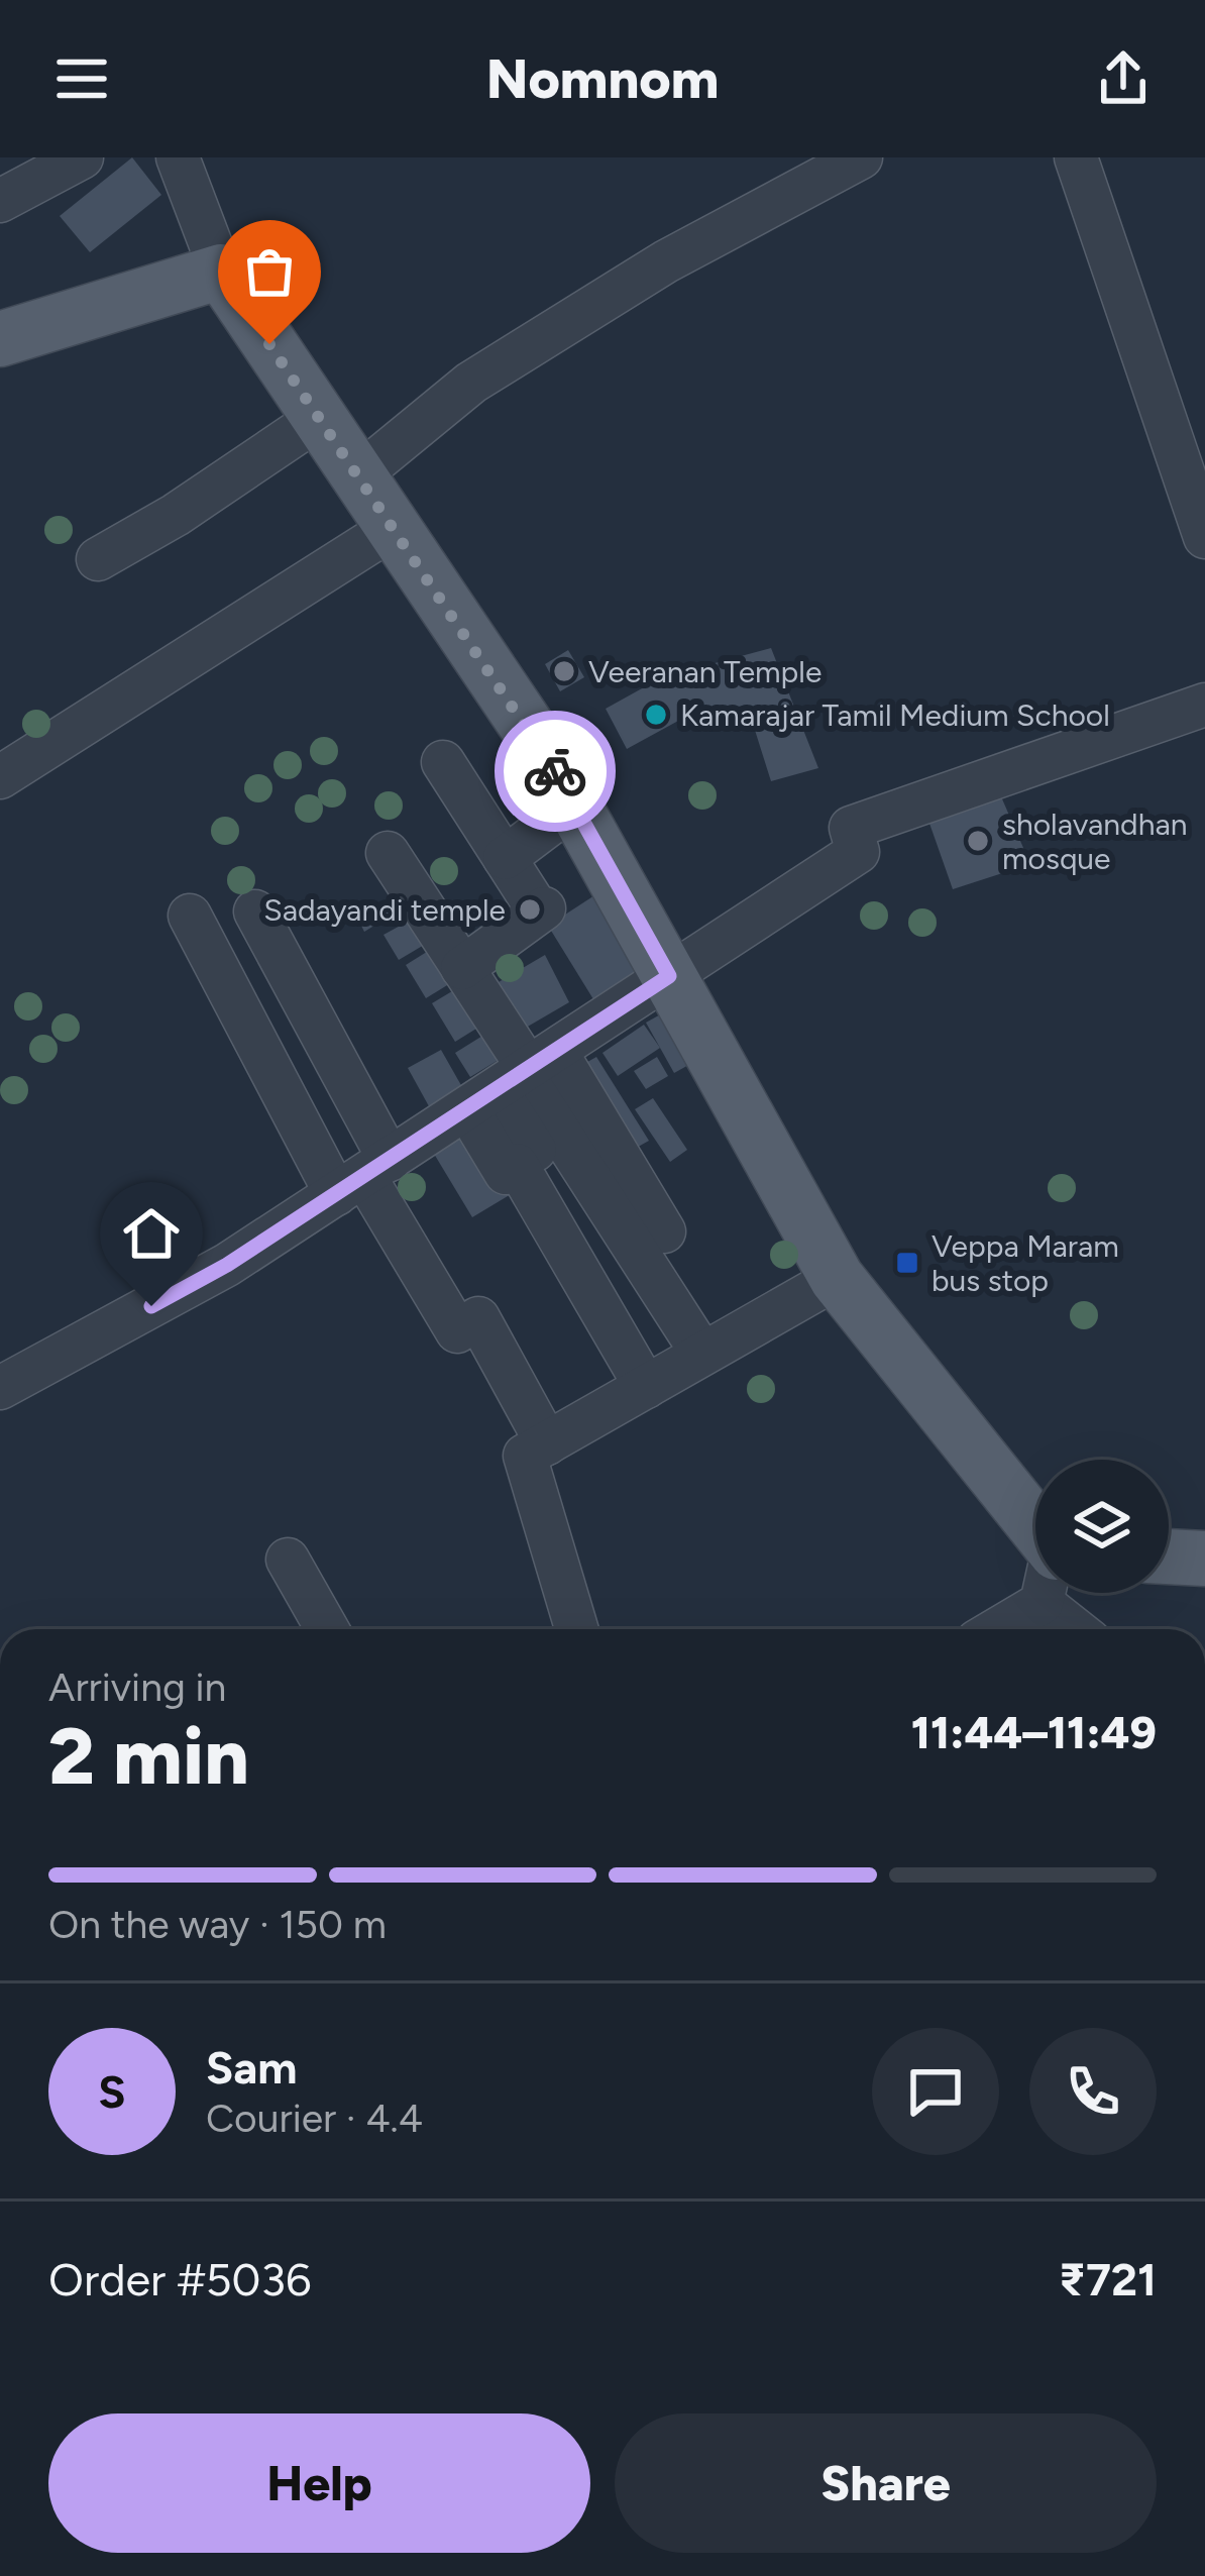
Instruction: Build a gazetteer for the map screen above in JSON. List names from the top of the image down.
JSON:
{
  "places": {
    "other": [
      "Veeranan Temple",
      "Kamarajar Tamil Medium School",
      "sholavandhan mosque",
      "Sadayandi temple"
    ],
    "transit": ["Veppa Maram bus stop"]
  },
  "page": {
    "header": "Nomnom",
    "heading": ["2 min", "Arriving in", "11:44–11:49"],
    "panel": [
      "Sam",
      "Courier · 4.4",
      "Order #5036",
      "₹721"
    ],
    "bar": "On the way · 150 m",
    "round": "S",
    "buttons": ["Help", "Share"]
  }
}
